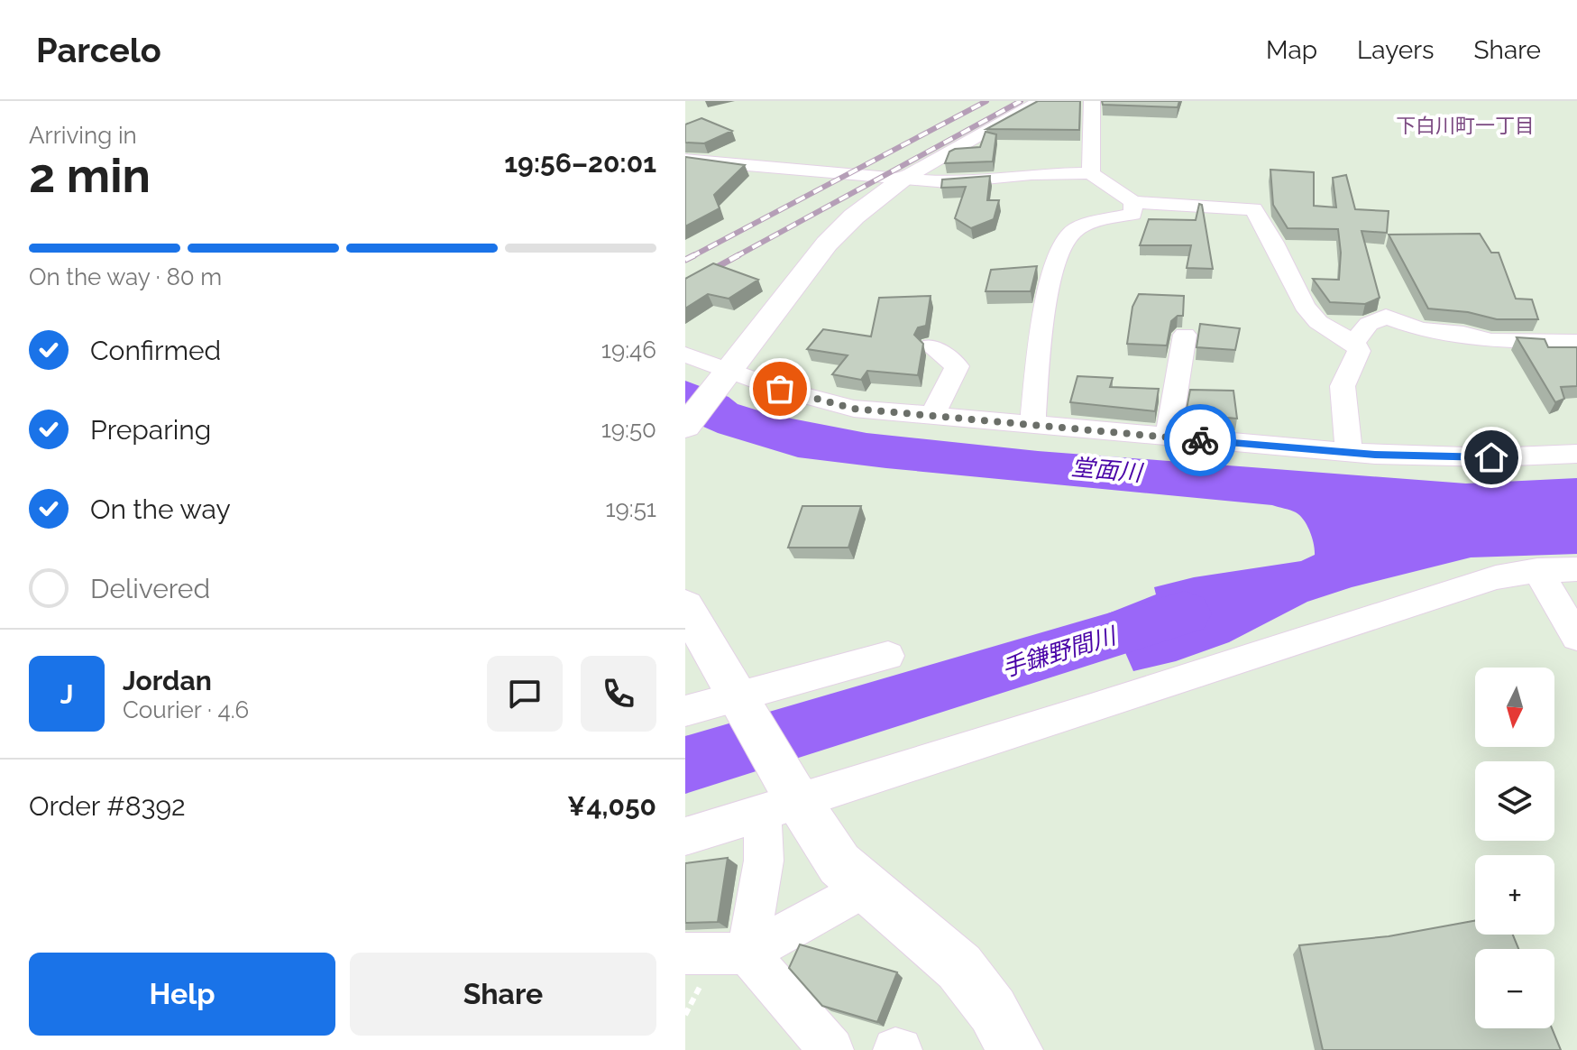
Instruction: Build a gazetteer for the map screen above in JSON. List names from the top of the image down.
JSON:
{
  "districts": ["下白川町一丁目"],
  "water": ["堂面川", "手鎌野間川"],
  "north": "bottom",
  "page": {
    "header": "Parcelo",
    "nav": ["Map", "Layers", "Share"],
    "heading": ["2 min", "Arriving in", "19:56–20:01"],
    "panel": [
      "Jordan",
      "Courier · 4.6",
      "Order #8392",
      "¥4,050"
    ],
    "bar": "On the way · 80 m",
    "list": [
      ["Confirmed", "19:46"],
      ["Preparing", "19:50"],
      ["On the way", "19:51"],
      "Delivered"
    ],
    "round": "J",
    "map_buttons": ["+", "−"],
    "buttons": ["Help", "Share"]
  }
}
